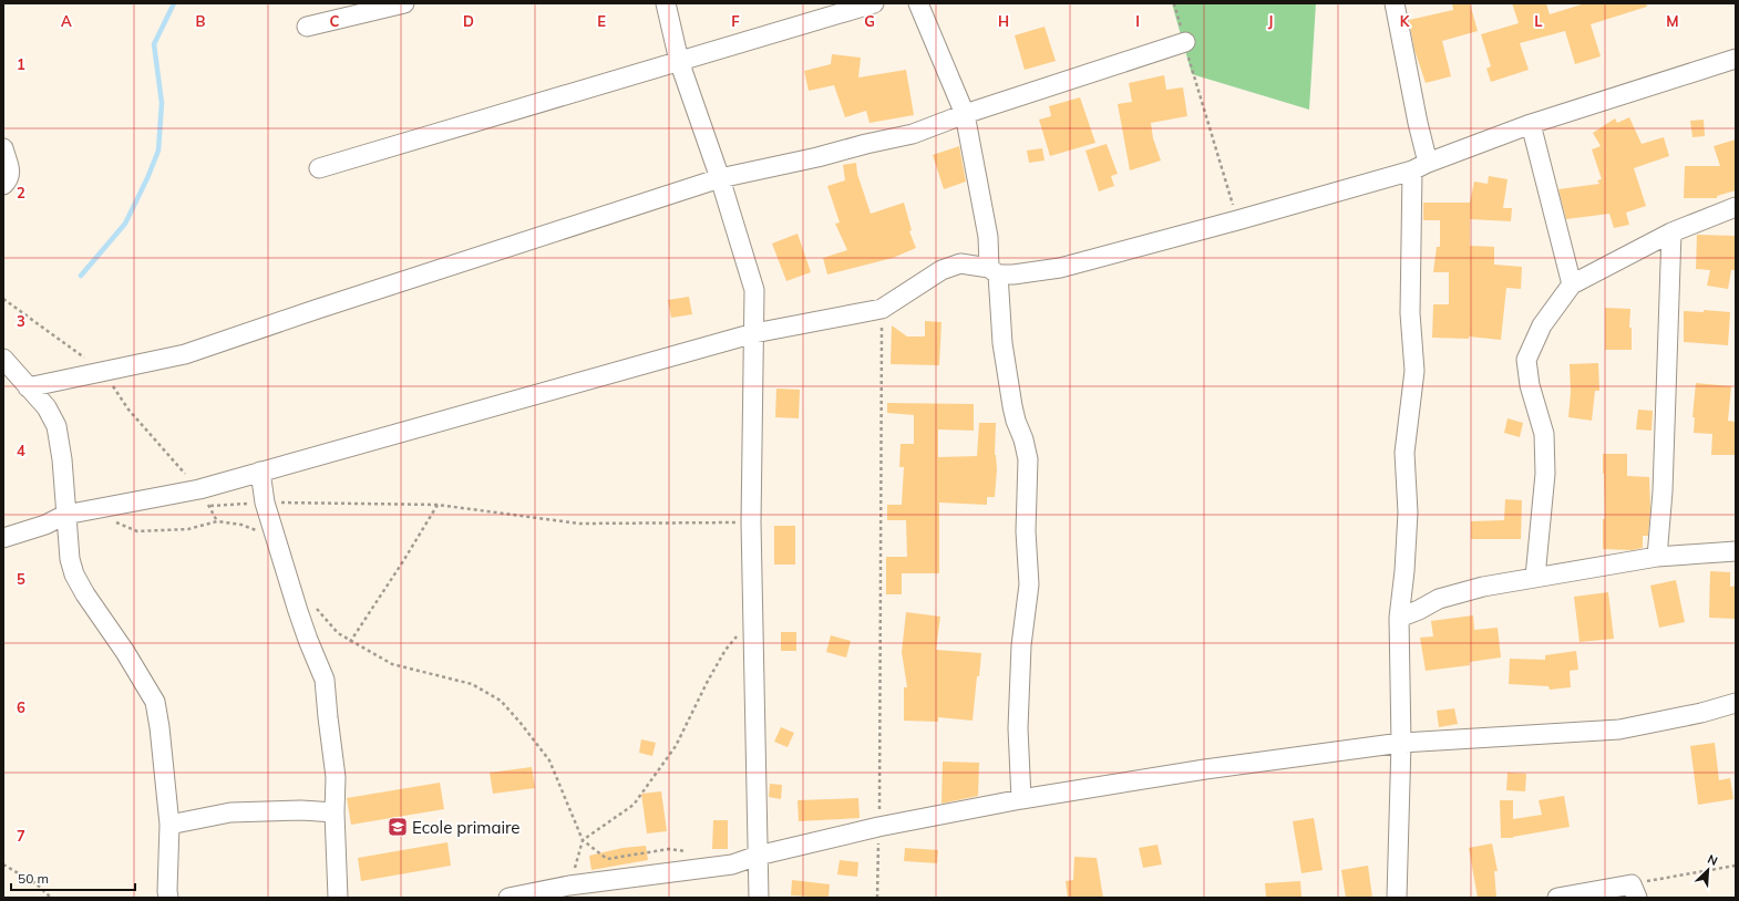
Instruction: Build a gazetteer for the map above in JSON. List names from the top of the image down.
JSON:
{
  "places": {
    "school or university": ["Ecole primaire"]
  },
  "scale_bar": "50 m",
  "north": "top right",
  "grid": {
    "columns": [
      "A",
      "B",
      "C",
      "D",
      "E",
      "F",
      "G",
      "H",
      "I",
      "J",
      "K",
      "L",
      "M"
    ],
    "rows": [
      "1",
      "2",
      "3",
      "4",
      "5",
      "6",
      "7"
    ]
  }
}
